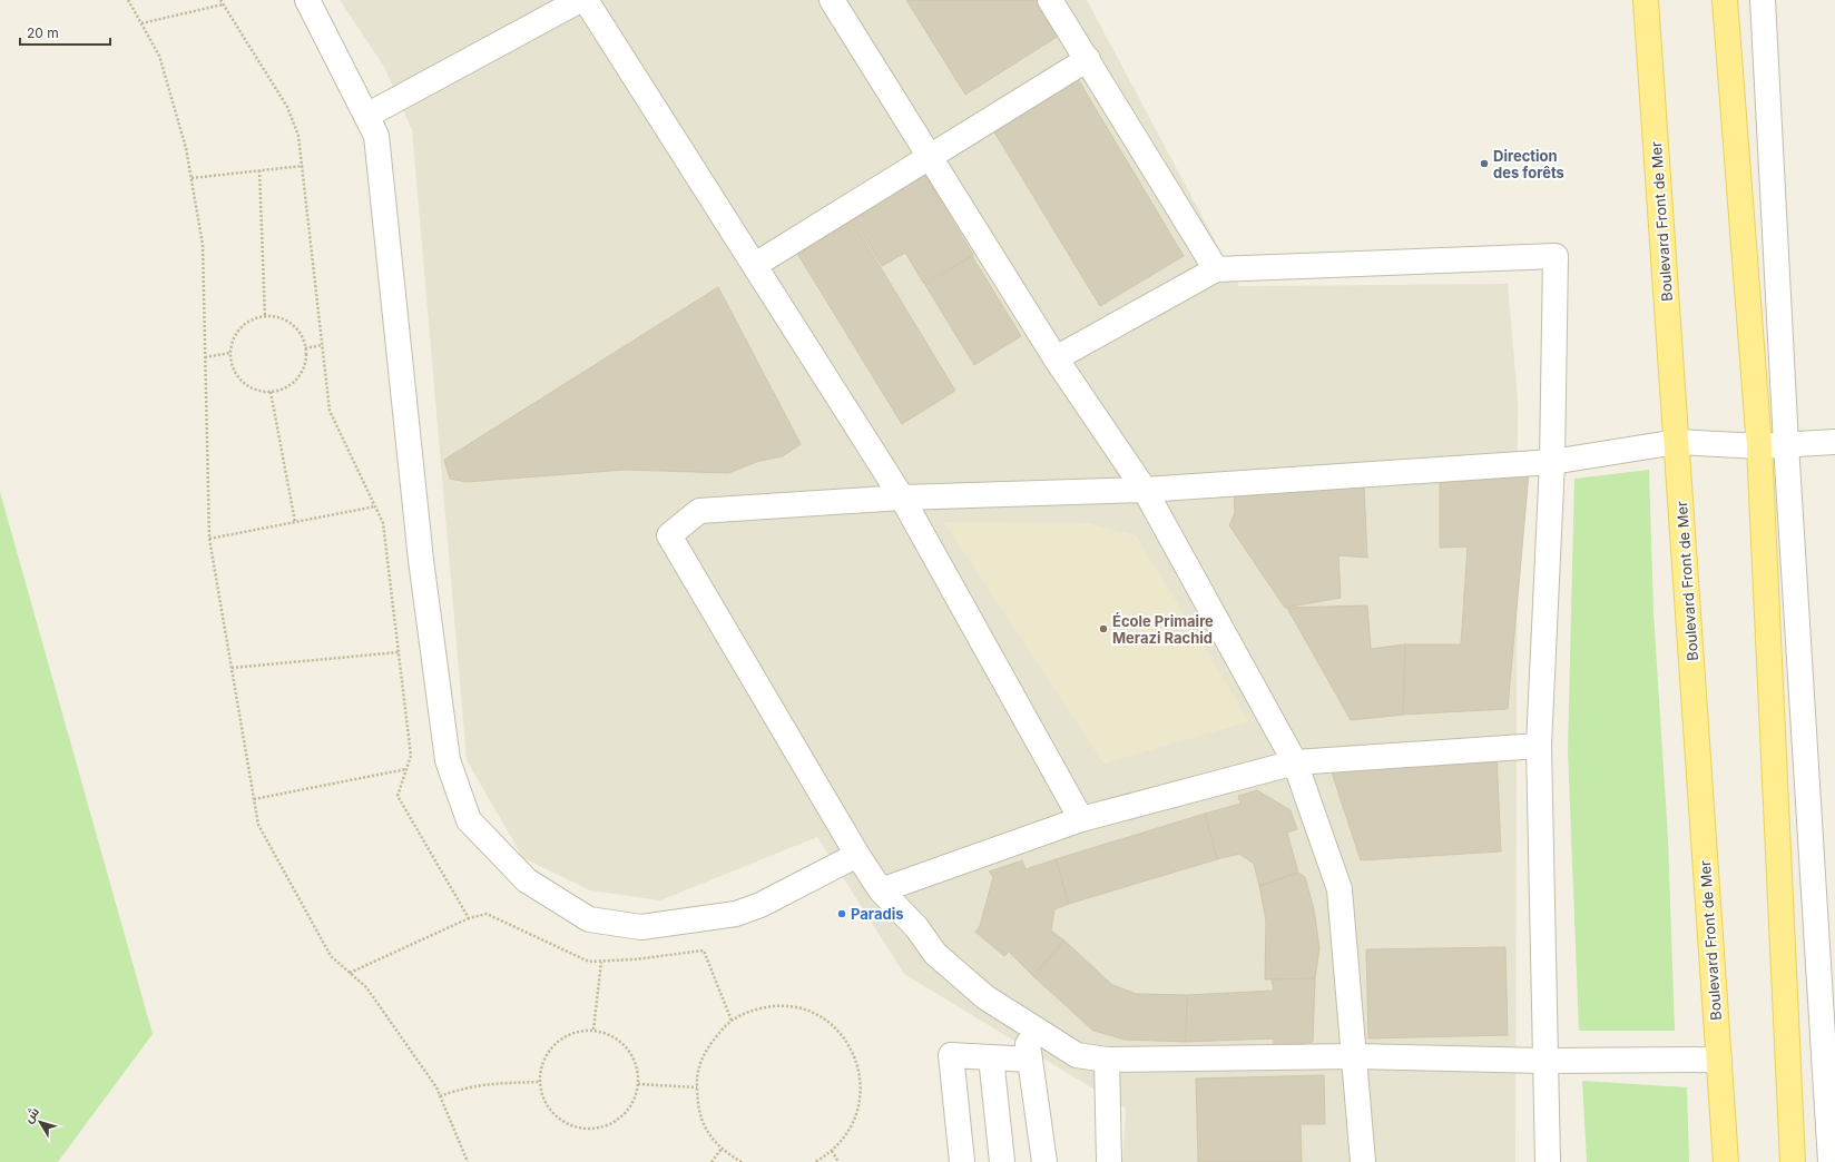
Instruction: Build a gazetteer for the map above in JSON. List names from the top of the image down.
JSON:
{
  "streets": {
    "main road": ["Boulevard Front de Mer"]
  },
  "places": ["Direction des forêts", "École Primaire Merazi Rachid", "Paradis"],
  "scale_bar": "20 m",
  "north": "top left"
}
